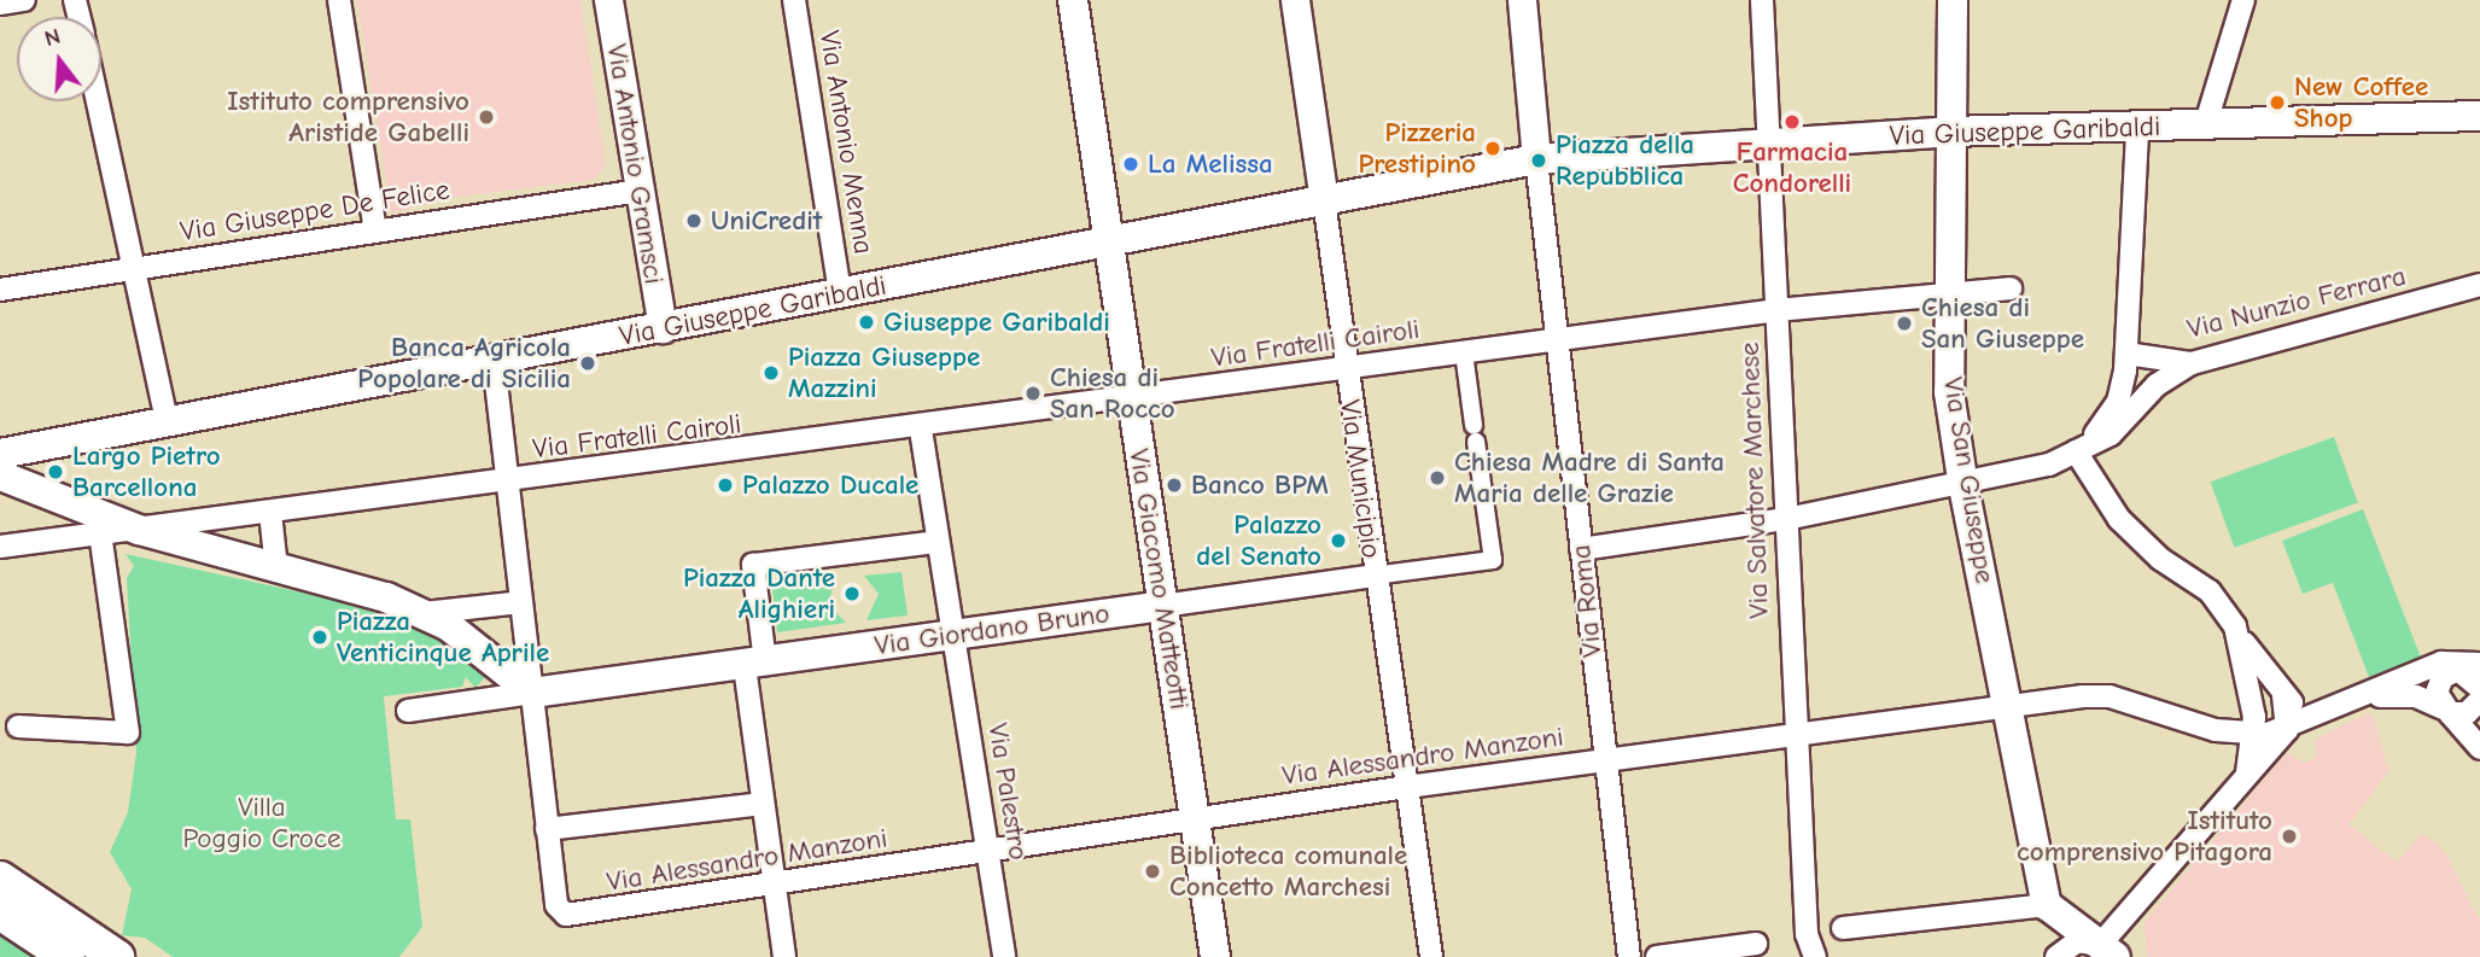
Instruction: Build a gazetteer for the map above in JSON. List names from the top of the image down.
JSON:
{
  "streets": {
    "main road": [
      "Via Giuseppe Garibaldi",
      "Via San Giuseppe",
      "Via Giacomo Matteotti",
      "Via Giordano Bruno"
    ],
    "street": [
      "Via Antonio Menna",
      "Via Antonio Gramsci",
      "Via Giuseppe De Felice",
      "Via Nunzio Ferrara",
      "Via Fratelli Cairoli",
      "Via Municipio",
      "Via Salvatore Marchese",
      "Via Roma",
      "Via Alessandro Manzoni",
      "Via Palestro"
    ]
  },
  "crossings": [
    ["Via Giuseppe Garibaldi", "Via Antonio Menna"],
    ["Via Giuseppe Garibaldi", "Via Antonio Gramsci"],
    ["Via Giuseppe Garibaldi", "Via Municipio"],
    ["Via Giuseppe Garibaldi", "Via Salvatore Marchese"],
    ["Via Giuseppe Garibaldi", "Via San Giuseppe"],
    ["Via Giuseppe Garibaldi", "Via Giacomo Matteotti"],
    ["Via Giuseppe Garibaldi", "Via Roma"],
    ["Via Antonio Gramsci", "Via Giuseppe De Felice"],
    ["Via Fratelli Cairoli", "Via Municipio"],
    ["Via Fratelli Cairoli", "Via Salvatore Marchese"],
    ["Via Fratelli Cairoli", "Via San Giuseppe"],
    ["Via Fratelli Cairoli", "Via Giacomo Matteotti"],
    ["Via Fratelli Cairoli", "Via Roma"],
    ["Via Fratelli Cairoli", "Via Giordano Bruno"],
    ["Via Municipio", "Via Giordano Bruno"],
    ["Via Municipio", "Via Alessandro Manzoni"],
    ["Via Salvatore Marchese", "Via Alessandro Manzoni"],
    ["Via San Giuseppe", "Via Alessandro Manzoni"],
    ["Via Giacomo Matteotti", "Via Giordano Bruno"],
    ["Via Giacomo Matteotti", "Via Alessandro Manzoni"],
    ["Via Roma", "Via Alessandro Manzoni"],
    ["Via Giordano Bruno", "Via Palestro"],
    ["Via Alessandro Manzoni", "Via Palestro"]
  ],
  "parks": ["Villa Poggio Croce"],
  "places": [
    "New Coffee Shop",
    "Istituto comprensivo Aristide Gabelli",
    "Farmacia Condorelli",
    "Pizzeria Prestipino",
    "Piazza della Repubblica",
    "La Melissa",
    "UniCredit",
    "Giuseppe Garibaldi",
    "Chiesa di San Giuseppe",
    "Banca Agricola Popolare di Sicilia",
    "Piazza Giuseppe Mazzini",
    "Chiesa di San Rocco",
    "Largo Pietro Barcellona",
    "Chiesa Madre di Santa Maria delle Grazie",
    "Palazzo Ducale",
    "Banco BPM",
    "Palazzo del Senato",
    "Piazza Dante Alighieri",
    "Piazza Venticinque Aprile",
    "Istituto comprensivo Pitagora",
    "Biblioteca comunale Concetto Marchesi"
  ],
  "north": "top"
}
